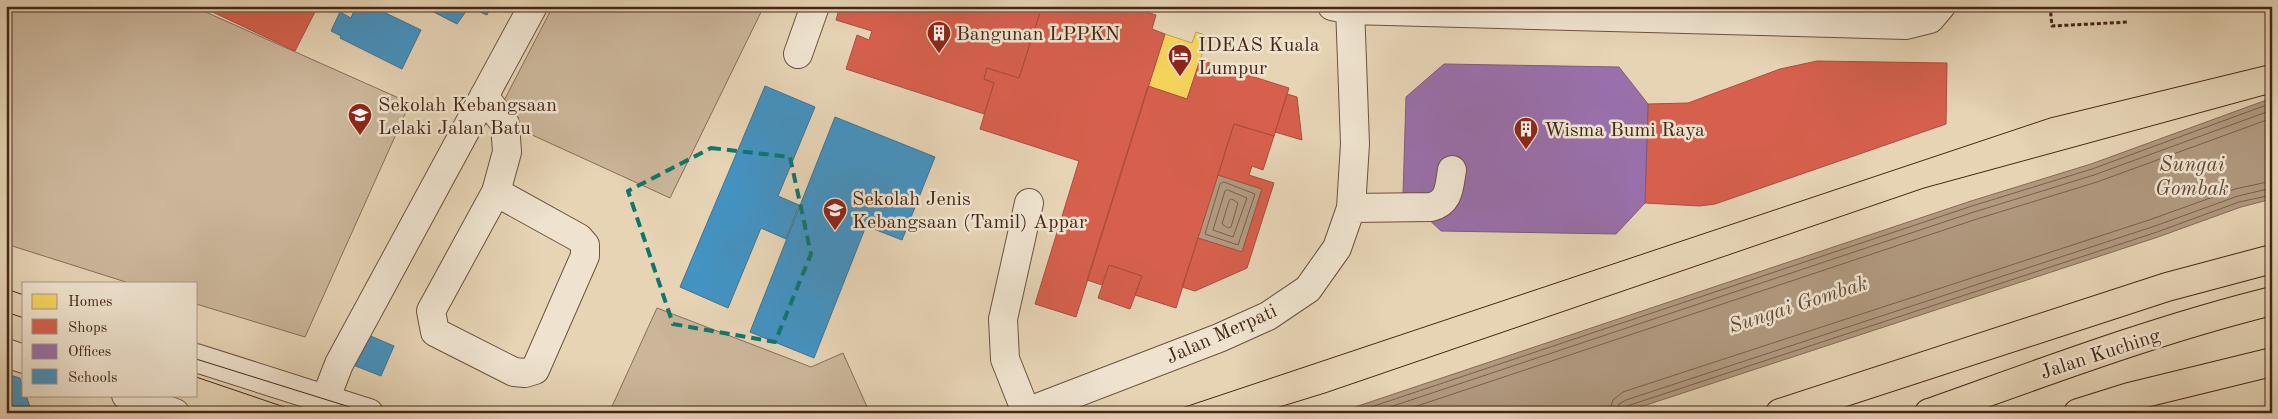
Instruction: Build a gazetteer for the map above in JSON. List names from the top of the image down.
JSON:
{
  "streets": {
    "highway": ["Jalan Kuching"],
    "street": ["Jalan Merpati"]
  },
  "water": ["Sungai Gombak"],
  "places": {
    "building": ["Bangunan LPPKN", "Wisma Bumi Raya"],
    "hotel": ["IDEAS Kuala Lumpur"],
    "school or university": ["Sekolah Kebangsaan Lelaki Jalan Batu", "Sekolah Jenis Kebangsaan (Tamil) Appar"]
  },
  "legend": [
    "Homes",
    "Shops",
    "Offices",
    "Schools"
  ]
}
